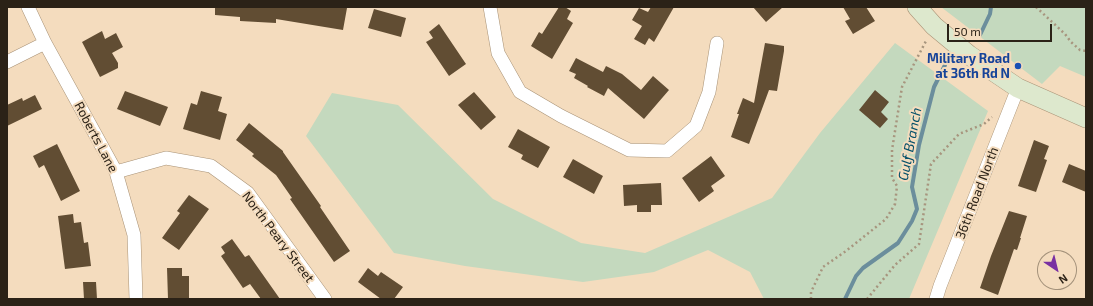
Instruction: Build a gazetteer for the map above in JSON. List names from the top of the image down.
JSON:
{
  "streets": {
    "street": ["Roberts Lane", "36th Road North", "North Peary Street"]
  },
  "crossings": [
    ["Roberts Lane", "North Peary Street"]
  ],
  "water": ["Gulf Branch"],
  "places": ["Military Road at 36th Rd N"],
  "scale_bar": "50 m",
  "north": "bottom right"
}
